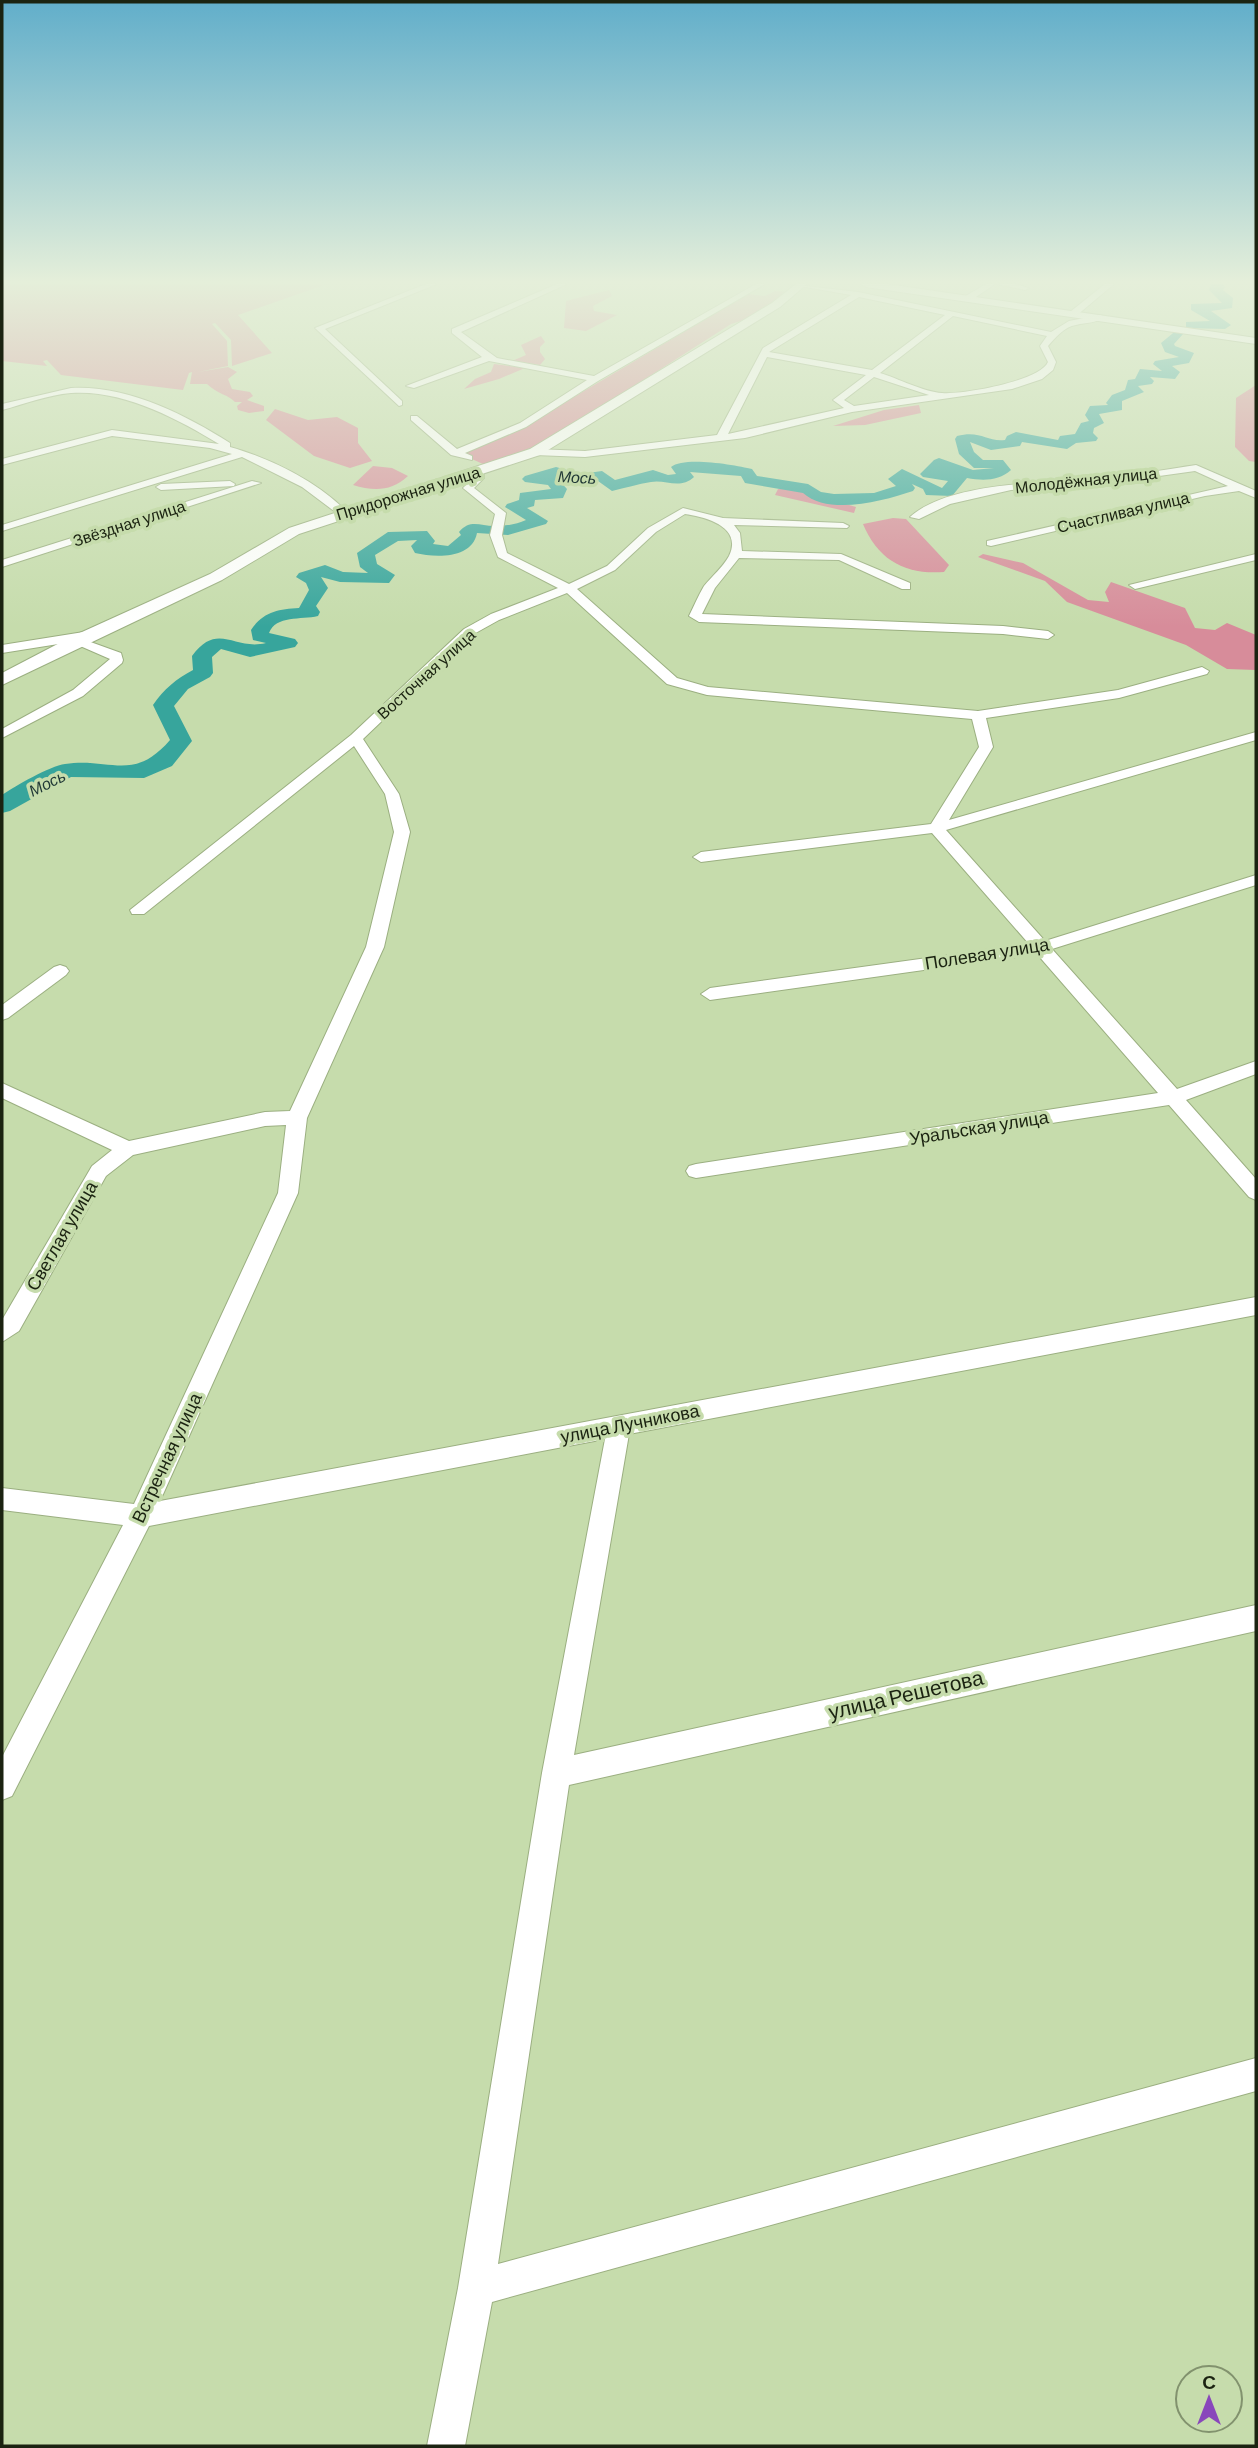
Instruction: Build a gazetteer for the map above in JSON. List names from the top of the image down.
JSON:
{
  "streets": {
    "street": [
      "Молодёжная улица",
      "Придорожная улица",
      "Счастливая улица",
      "Звёздная улица",
      "Восточная улица",
      "Полевая улица",
      "Уральская улица",
      "Светлая улица",
      "улица Лучникова",
      "Встречная улица",
      "улица Решетова"
    ]
  },
  "crossings": [
    ["Молодёжная улица", "Счастливая улица"],
    ["Восточная улица", "Встречная улица"],
    ["Светлая улица", "Встречная улица"],
    ["улица Лучникова", "Встречная улица"]
  ],
  "water": ["Мось"],
  "north": "top"
}
